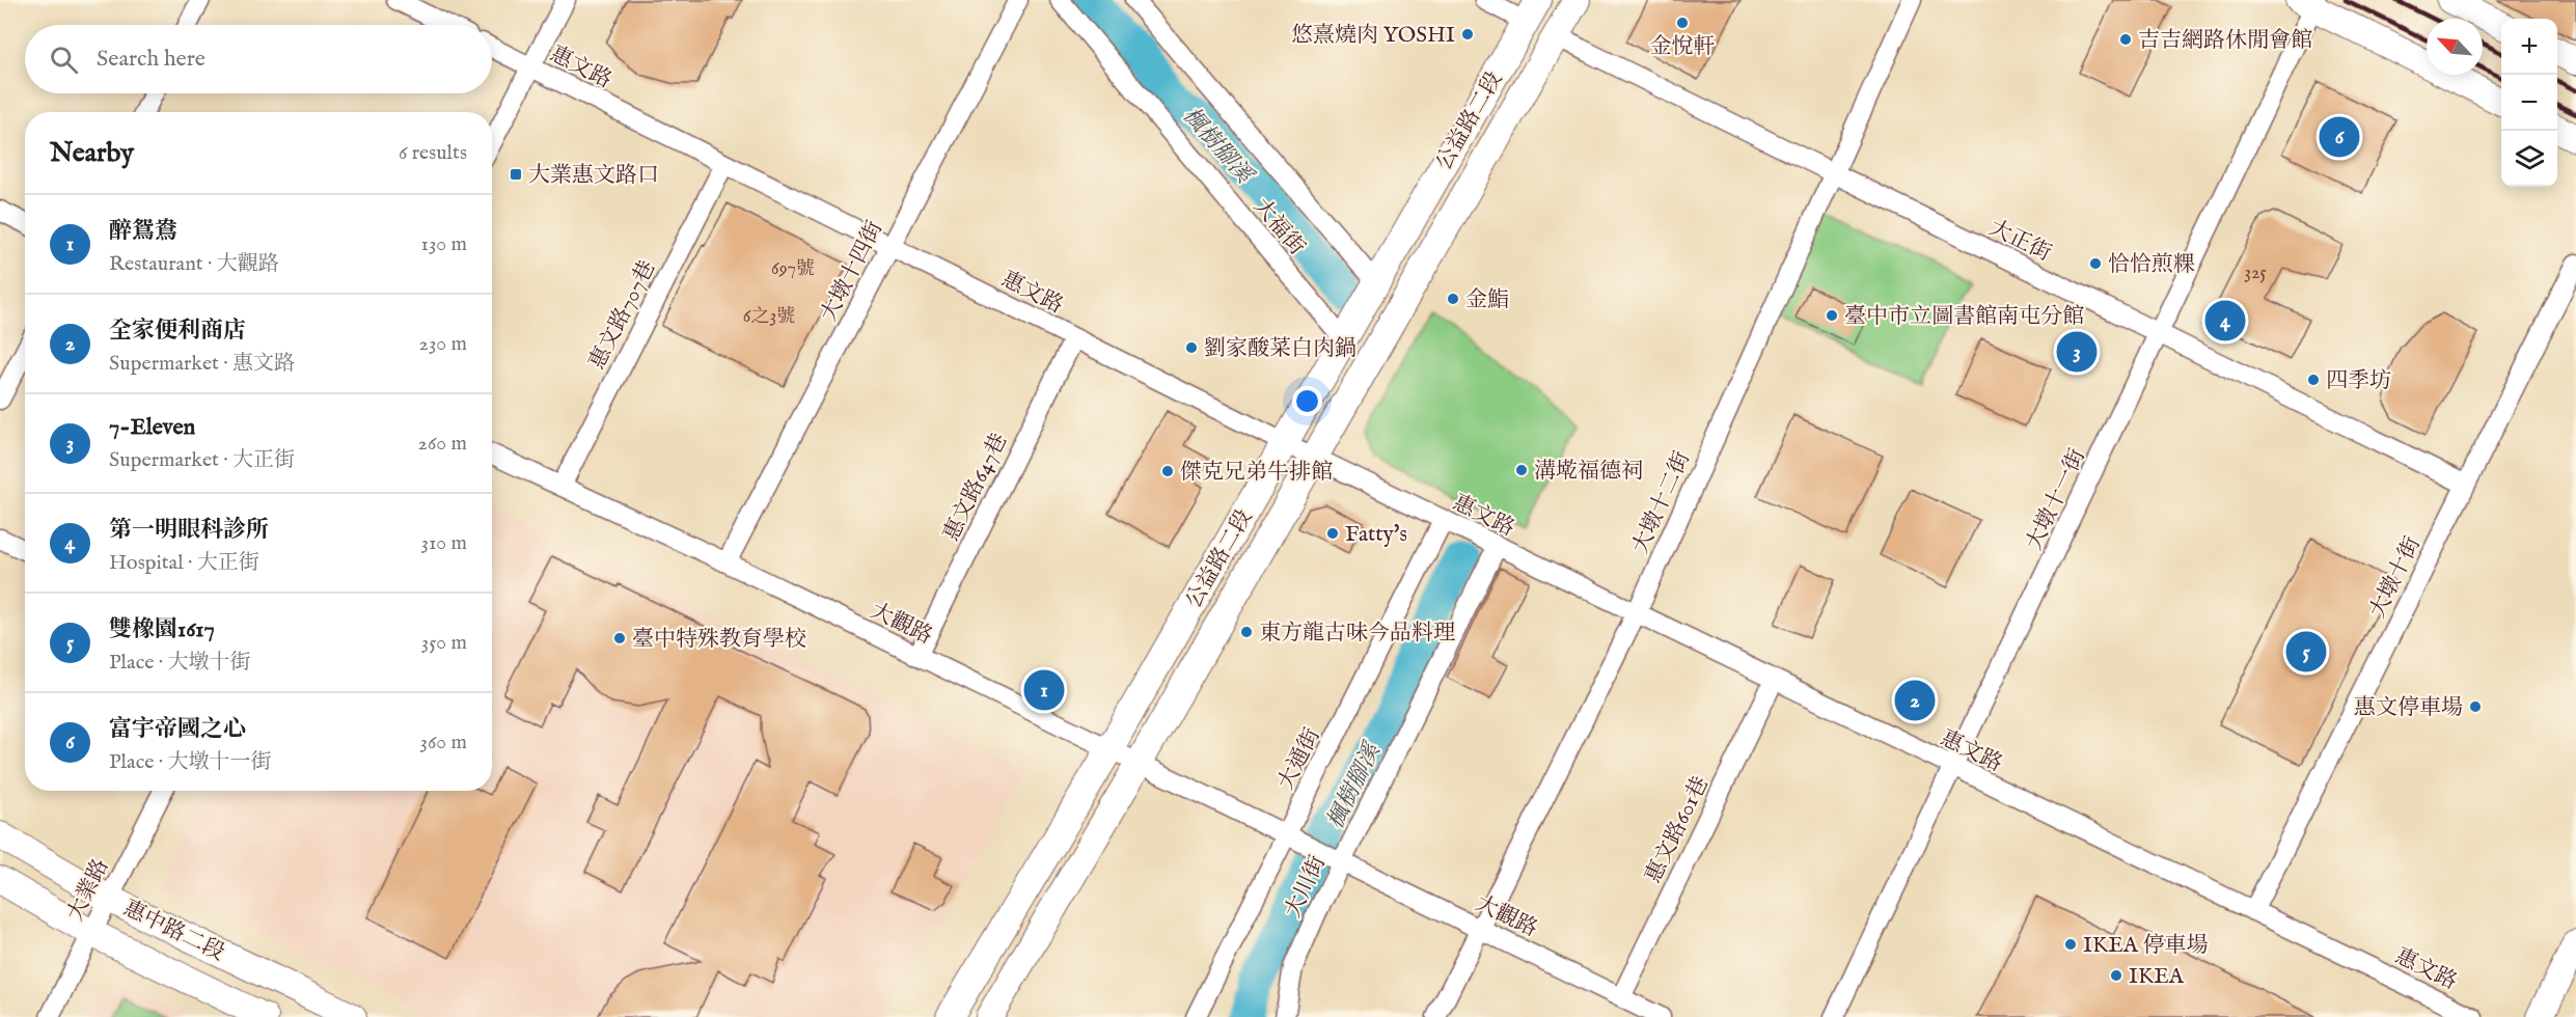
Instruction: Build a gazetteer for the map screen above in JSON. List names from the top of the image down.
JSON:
{
  "streets": {
    "main road": ["公益路二段", "惠中路二段"],
    "street": [
      "惠文路",
      "大福街",
      "大正街",
      "大墩十四街",
      "惠文路707巷",
      "惠文路647巷",
      "大墩十一街",
      "大墩十二街",
      "大墩十街",
      "大觀路",
      "大通街",
      "惠文路601巷",
      "大川街",
      "大業路"
    ]
  },
  "crossings": [
    ["惠文路", "公益路二段"],
    ["惠文路", "大墩十四街"],
    ["惠文路", "惠文路707巷"],
    ["惠文路", "惠文路647巷"],
    ["惠文路", "大墩十一街"],
    ["惠文路", "大墩十二街"],
    ["惠文路", "大墩十街"],
    ["惠文路", "大通街"],
    ["惠文路", "惠文路601巷"],
    ["惠文路", "大川街"],
    ["公益路二段", "大福街"],
    ["公益路二段", "大正街"],
    ["公益路二段", "大觀路"],
    ["大正街", "大墩十一街"],
    ["大正街", "大墩十二街"],
    ["大正街", "大墩十街"],
    ["大墩十四街", "大觀路"],
    ["惠文路707巷", "大觀路"],
    ["惠文路647巷", "大觀路"],
    ["大墩十二街", "大觀路"],
    ["大觀路", "大通街"],
    ["大觀路", "惠文路601巷"],
    ["大觀路", "大川街"],
    ["大業路", "惠中路二段"]
  ],
  "water": ["楓樹腳溪"],
  "places": {
    "other": [
      "金悅軒",
      "悠熹燒肉 YOSHI",
      "吉吉網路休閒會館",
      "恰恰煎粿",
      "金鮨",
      "臺中市立圖書館南屯分館",
      "劉家酸菜白肉鍋",
      "四季坊",
      "溝墘福德祠",
      "傑克兄弟牛排館",
      "Fatty's",
      "東方龍古味今品料理",
      "臺中特殊教育學校",
      "惠文停車場",
      "IKEA 停車場",
      "IKEA"
    ],
    "transit": ["大業惠文路口"]
  },
  "house_numbers": ["697號", "325", "6之3號"],
  "north": "top left",
  "page": {
    "map_buttons": ["+", "−"],
    "search": "Search here",
    "heading": ["Nearby", "6 results"],
    "pins": [
      "6",
      "4",
      "3",
      "5",
      "1",
      "2"
    ],
    "list": [
      {
        "mark": "1",
        "name": "醉鴛鴦",
        "note": "Restaurant · 大觀路",
        "value": "130 m"
      },
      {
        "mark": "2",
        "name": "全家便利商店",
        "note": "Supermarket · 惠文路",
        "value": "230 m"
      },
      {
        "mark": "3",
        "name": "7-Eleven",
        "note": "Supermarket · 大正街",
        "value": "260 m"
      },
      {
        "mark": "4",
        "name": "第一明眼科診所",
        "note": "Hospital · 大正街",
        "value": "310 m"
      },
      {
        "mark": "5",
        "name": "雙橡園1617",
        "note": "Place · 大墩十街",
        "value": "350 m"
      },
      {
        "mark": "6",
        "name": "富宇帝國之心",
        "note": "Place · 大墩十一街",
        "value": "360 m"
      }
    ]
  }
}
